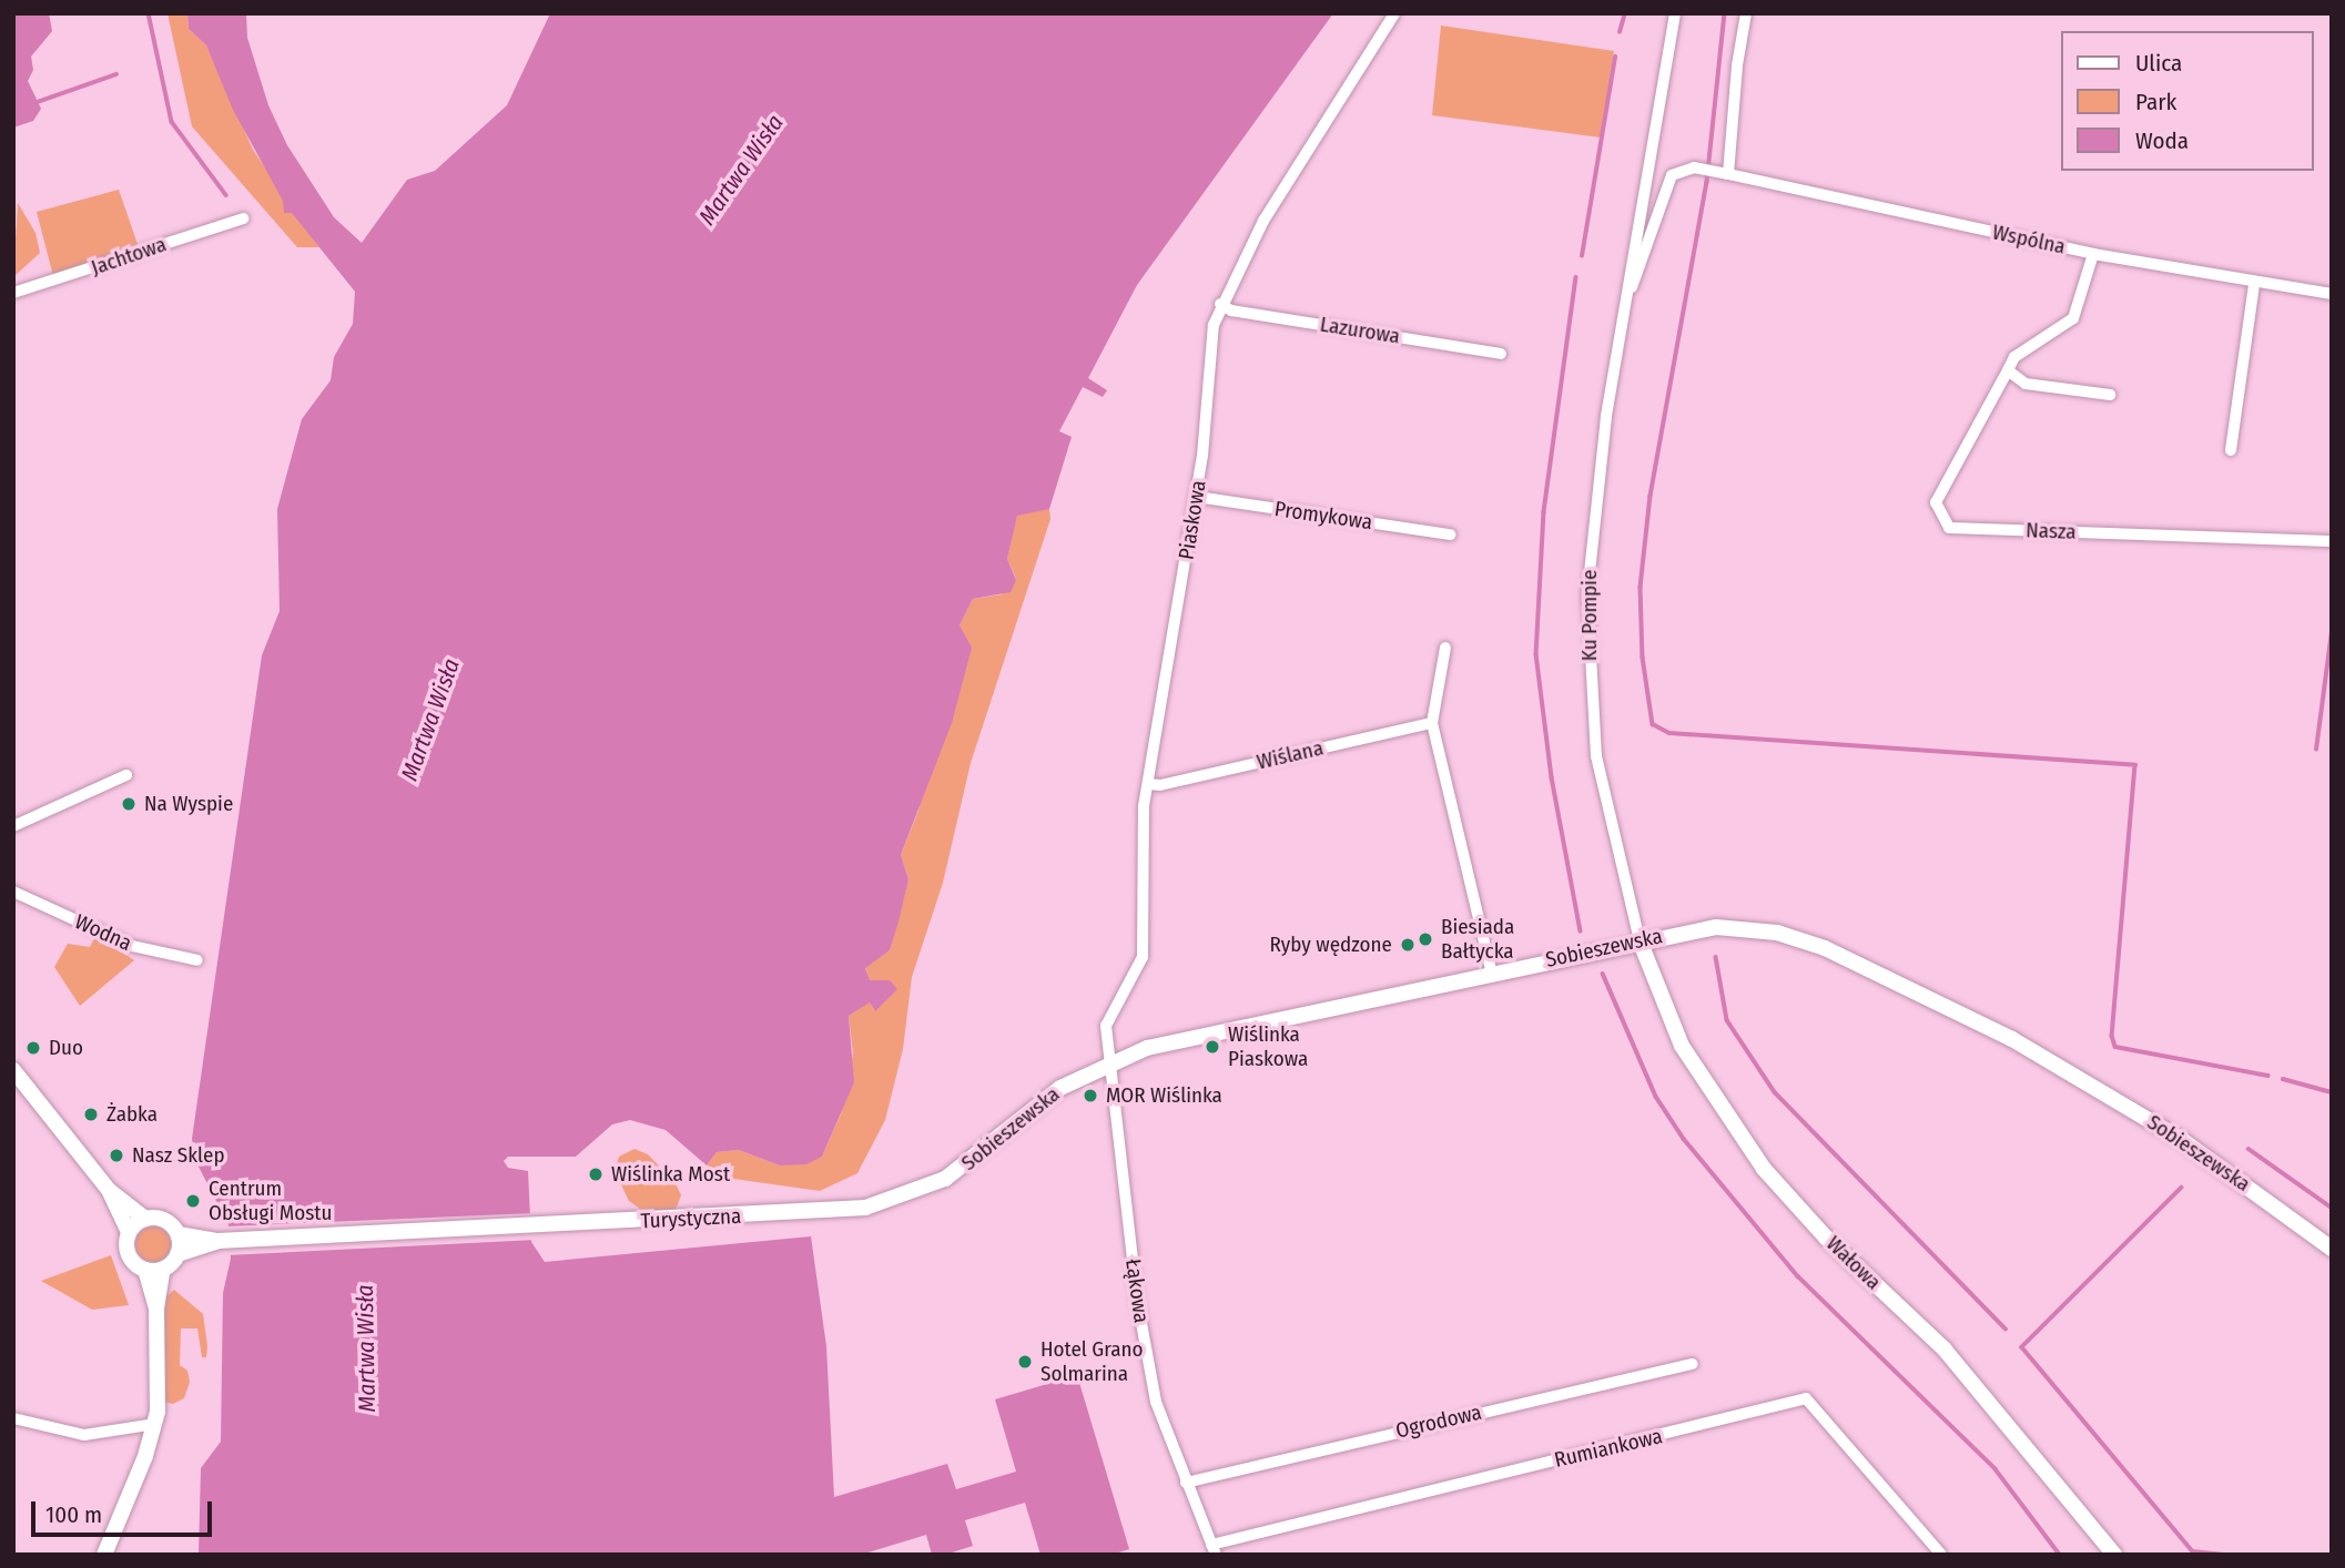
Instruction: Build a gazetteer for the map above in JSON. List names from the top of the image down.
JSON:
{
  "streets": {
    "main road": ["Sobieszewska", "Turystyczna", "Wałowa"],
    "street": [
      "Wspólna",
      "Jachtowa",
      "Lazurowa",
      "Promykowa",
      "Piaskowa",
      "Nasza",
      "Ku Pompie",
      "Wiślana",
      "Wodna",
      "Łąkowa",
      "Ogrodowa",
      "Rumiankowa"
    ]
  },
  "crossings": [
    ["Wspólna", "Nasza"],
    ["Wspólna", "Ku Pompie"],
    ["Lazurowa", "Piaskowa"],
    ["Promykowa", "Piaskowa"],
    ["Piaskowa", "Wiślana"],
    ["Piaskowa", "Sobieszewska"],
    ["Piaskowa", "Łąkowa"],
    ["Ku Pompie", "Sobieszewska"],
    ["Ku Pompie", "Wałowa"],
    ["Sobieszewska", "Turystyczna"],
    ["Sobieszewska", "Wałowa"],
    ["Sobieszewska", "Łąkowa"],
    ["Łąkowa", "Ogrodowa"],
    ["Łąkowa", "Rumiankowa"]
  ],
  "water": ["Martwa Wisła"],
  "places": [
    "Na Wyspie",
    "Biesiada Bałtycka",
    "Ryby wędzone",
    "Wiślinka Piaskowa",
    "Duo",
    "MOR Wiślinka",
    "Żabka",
    "Nasz Sklep",
    "Wiślinka Most",
    "Centrum Obsługi Mostu",
    "Hotel Grano Solmarina"
  ],
  "legend": ["Ulica", "Park", "Woda"],
  "scale_bar": "100 m"
}
